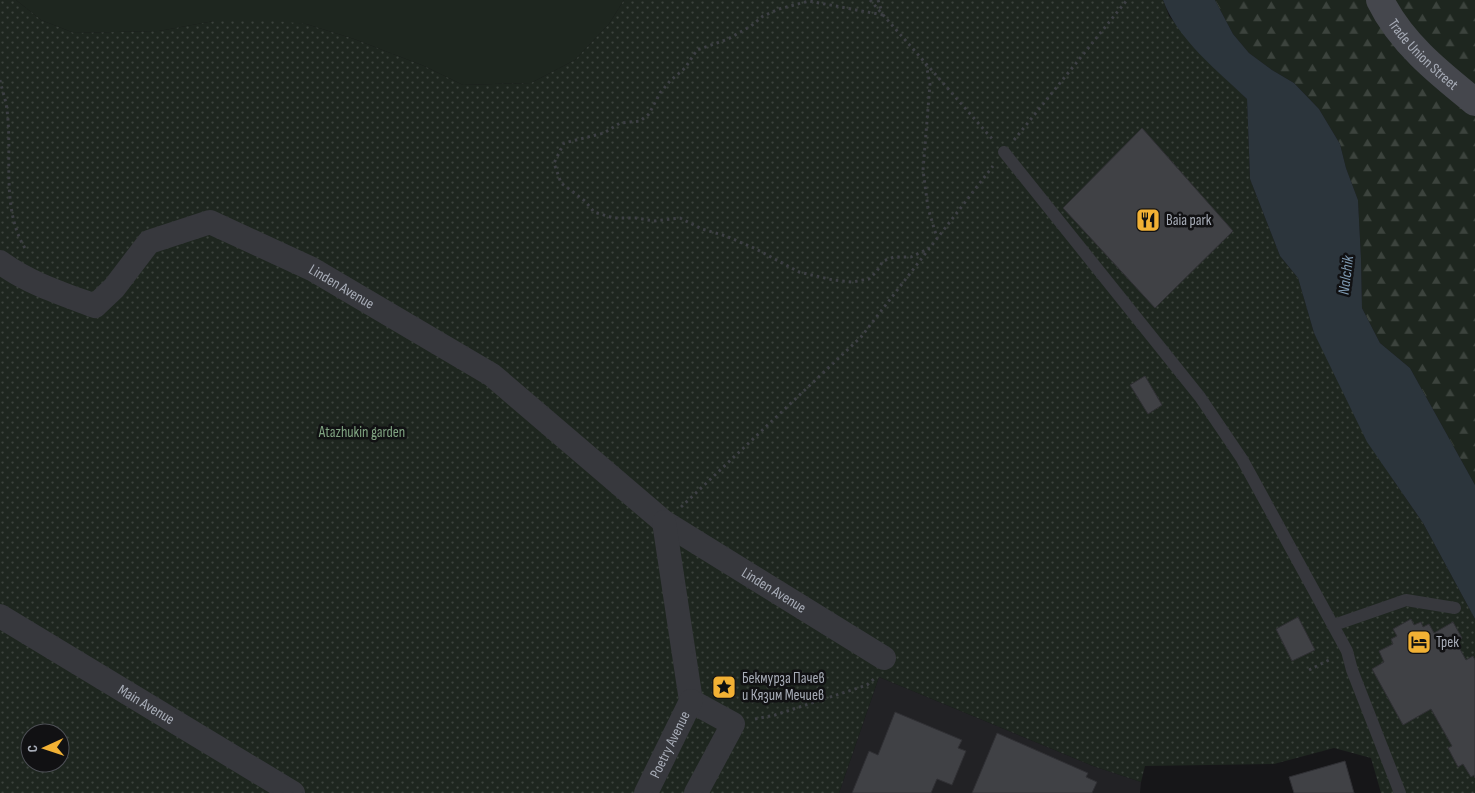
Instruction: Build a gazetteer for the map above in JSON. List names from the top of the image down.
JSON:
{
  "streets": {
    "street": [
      "Trade Union Street",
      "Linden Avenue",
      "Main Avenue",
      "Poetry Avenue"
    ]
  },
  "water": ["Nalchik"],
  "parks": ["Atazhukin garden"],
  "places": {
    "restaurant": ["Baia park"],
    "hotel": ["Трек"],
    "place": ["Бекмурза Пачев и Кязим Мечиев"]
  },
  "north": "left"
}
